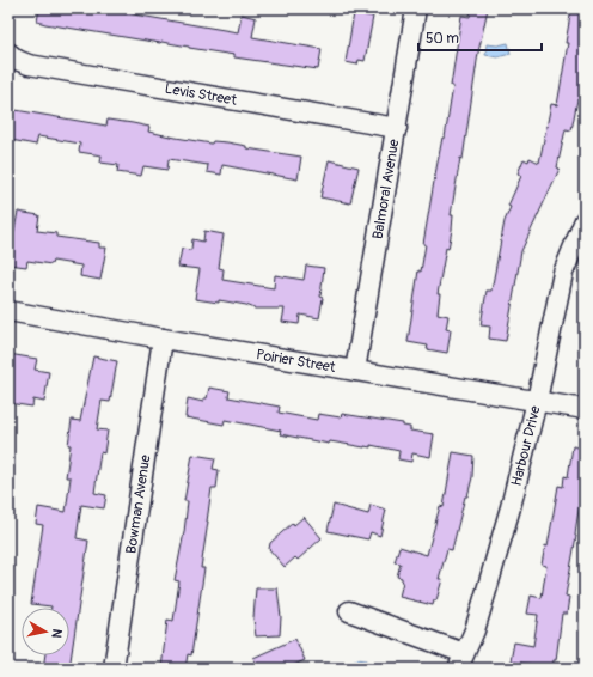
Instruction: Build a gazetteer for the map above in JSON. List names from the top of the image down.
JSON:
{
  "streets": {
    "street": [
      "Levis Street",
      "Balmoral Avenue",
      "Poirier Street",
      "Harbour Drive",
      "Bowman Avenue"
    ]
  },
  "crossings": [
    ["Levis Street", "Balmoral Avenue"],
    ["Balmoral Avenue", "Poirier Street"],
    ["Poirier Street", "Harbour Drive"],
    ["Poirier Street", "Bowman Avenue"]
  ],
  "scale_bar": "50 m",
  "north": "right"
}
